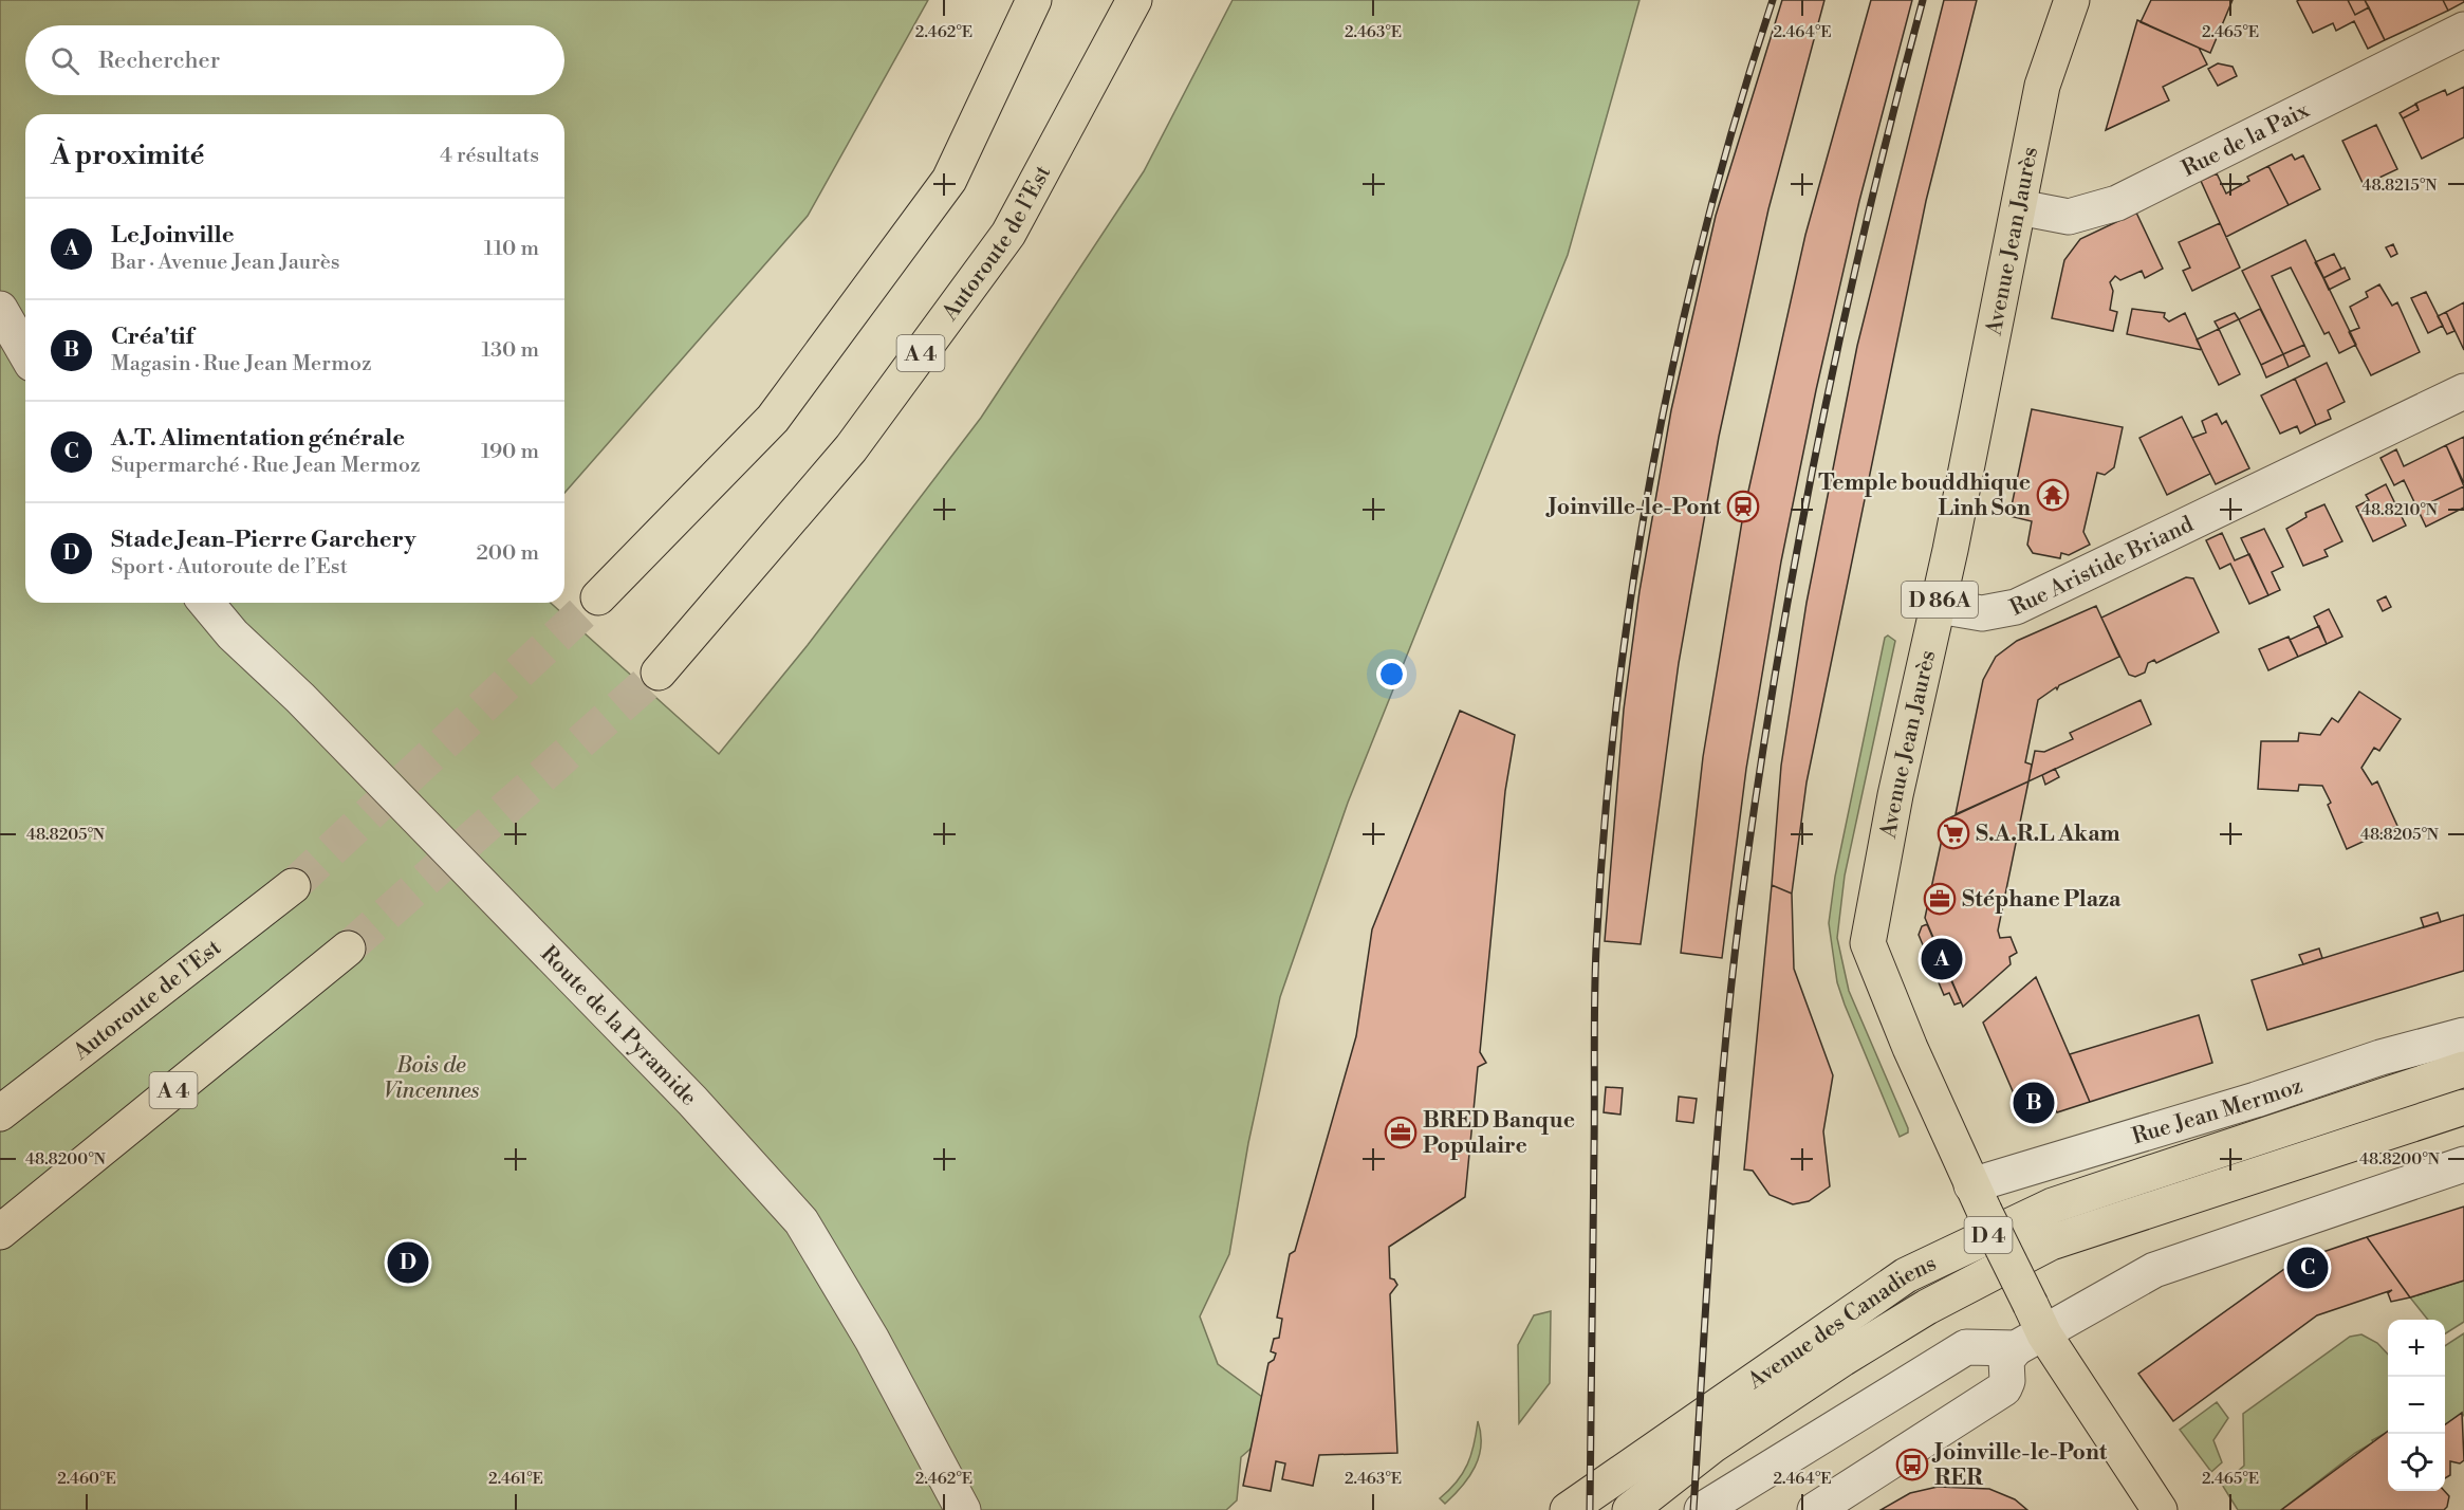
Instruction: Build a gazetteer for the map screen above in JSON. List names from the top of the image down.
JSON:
{
  "streets": {
    "main road": [
      "Avenue Jean Jaurès",
      "Autoroute de l’Est",
      "A 4",
      "D 86A",
      "D 4",
      "Avenue des Canadiens"
    ],
    "street": [
      "Rue de la Paix",
      "Rue Aristide Briand",
      "Route de la Pyramide",
      "Rue Jean Mermoz"
    ]
  },
  "crossings": [
    ["Rue de la Paix", "Avenue Jean Jaurès"],
    ["Avenue Jean Jaurès", "Rue Aristide Briand"],
    ["Avenue Jean Jaurès", "D 86A"],
    ["Avenue Jean Jaurès", "Rue Jean Mermoz"],
    ["D 86A", "Rue Jean Mermoz"]
  ],
  "parks": ["Bois de Vincennes"],
  "places": {
    "temple": ["Temple bouddhique Linh Son"],
    "station": ["Joinville-le-Pont"],
    "supermarket": ["S.A.R.L Akam"],
    "office": ["Stéphane Plaza", "BRED Banque Populaire"],
    "bus stop": ["Joinville-le-Pont RER"]
  },
  "page": {
    "search": "Rechercher",
    "heading": ["À proximité", "4 résultats"],
    "list": [
      {
        "mark": "A",
        "name": "Le Joinville",
        "note": "Bar · Avenue Jean Jaurès",
        "value": "110 m"
      },
      {
        "mark": "B",
        "name": "Créa'tif",
        "note": "Magasin · Rue Jean Mermoz",
        "value": "130 m"
      },
      {
        "mark": "C",
        "name": "A.T. Alimentation générale",
        "note": "Supermarché · Rue Jean Mermoz",
        "value": "190 m"
      },
      {
        "mark": "D",
        "name": "Stade Jean-Pierre Garchery",
        "note": "Sport · Autoroute de l’Est",
        "value": "200 m"
      }
    ],
    "pins": [
      "A",
      "B",
      "D",
      "C"
    ],
    "map_buttons": ["+", "−"]
  },
  "coordinates": [
    "2.462°E",
    "2.463°E",
    "2.464°E",
    "2.465°E",
    "48.8215°N",
    "48.8210°N",
    "48.8205°N",
    "48.8200°N",
    "2.460°E",
    "2.461°E"
  ]
}
